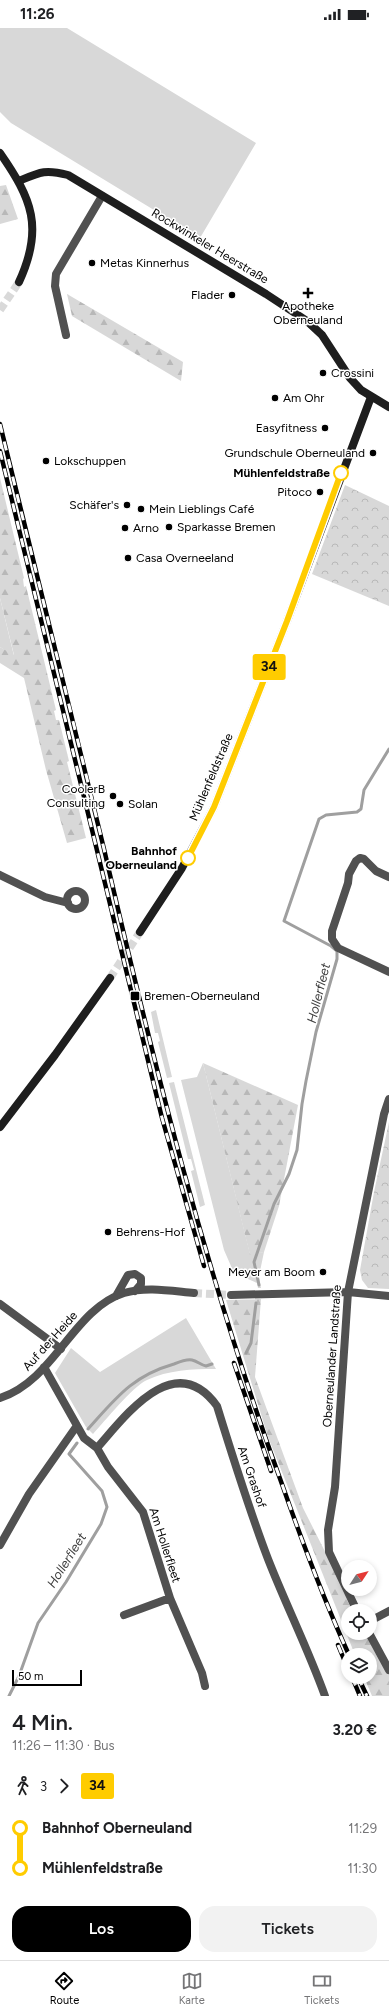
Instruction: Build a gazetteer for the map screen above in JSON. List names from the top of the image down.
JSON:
{
  "streets": {
    "street": [
      "Rockwinkeler Heerstraße",
      "Mühlenfeldstraße",
      "Auf der Heide",
      "Oberneulander Landstraße",
      "Am Grashof",
      "Am Hollerfleet"
    ]
  },
  "crossings": [
    ["Rockwinkeler Heerstraße", "Mühlenfeldstraße"],
    ["Auf der Heide", "Am Hollerfleet"],
    ["Am Grashof", "Am Hollerfleet"]
  ],
  "water": ["Hollerfleet"],
  "places": {
    "other": [
      "Metas Kinnerhus",
      "Flader",
      "Crossini",
      "Am Ohr",
      "Easyfitness",
      "Grundschule Oberneuland",
      "Lokschuppen",
      "Mühlenfeldstraße",
      "Pitoco",
      "Schäfer's",
      "Mein Lieblings Café",
      "Sparkasse Bremen",
      "Arno",
      "Casa Overneeland",
      "CoolerB Consulting",
      "Solan",
      "Bahnhof Oberneuland",
      "Behrens-Hof",
      "Meyer am Boom"
    ],
    "health": ["Apotheke Oberneuland"],
    "transit": ["Bremen-Oberneuland"]
  },
  "lines": ["bus line 34"],
  "scale_bar": "50 m",
  "north": "top right",
  "page": {
    "status": "11:26",
    "on_map": "34",
    "scale": "50 m",
    "heading": ["4 Min.", "11:26 – 11:30 · Bus", "3.20 €"],
    "legs": ["3", "34"],
    "list": [
      {
        "name": "Bahnhof Oberneuland",
        "value": "11:29"
      },
      {
        "name": "Mühlenfeldstraße",
        "value": "11:30"
      }
    ],
    "buttons": ["Los", "Tickets"],
    "tabs": ["Route", "Karte", "Tickets"]
  }
}
